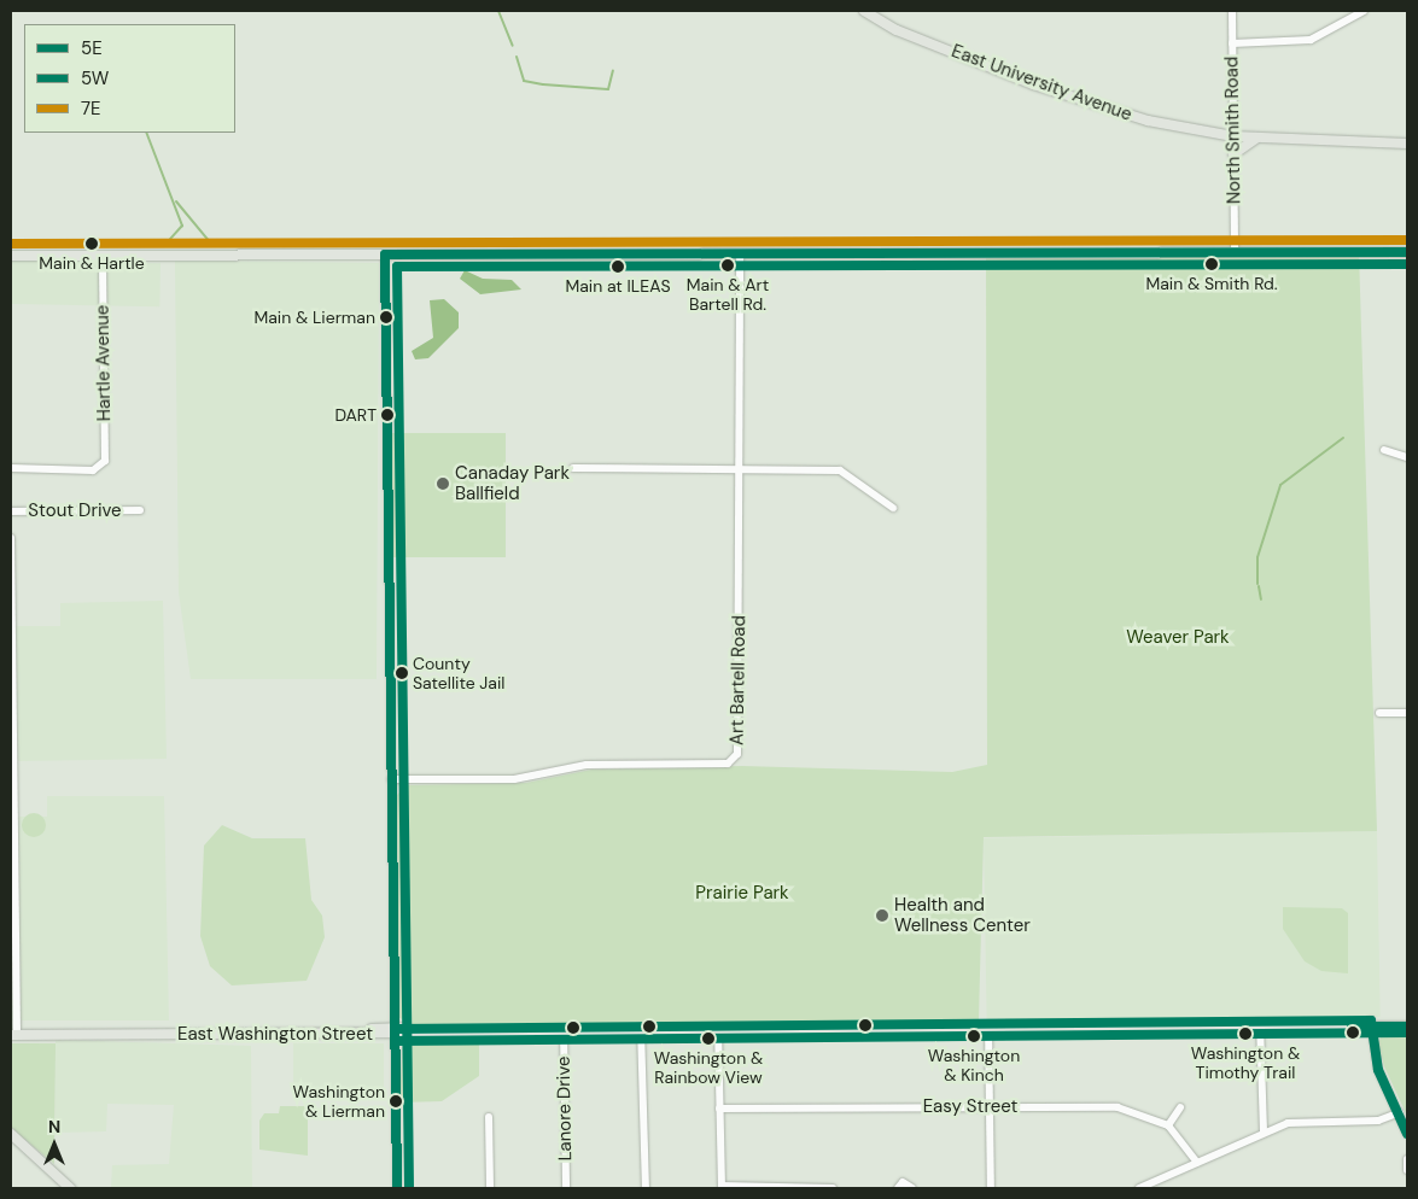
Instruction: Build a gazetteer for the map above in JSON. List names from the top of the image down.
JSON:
{
  "streets": {
    "main road": ["East University Avenue", "East Washington Street"],
    "street": [
      "North Smith Road",
      "Hartle Avenue",
      "Stout Drive",
      "Art Bartell Road",
      "Easy Street",
      "Lanore Drive"
    ]
  },
  "crossings": [
    ["East University Avenue", "North Smith Road"],
    ["East Washington Street", "Lanore Drive"]
  ],
  "parks": ["Weaver Park", "Prairie Park"],
  "places": [
    "Main & Hartle",
    "Main & Smith Rd.",
    "Main & Art Bartell Rd.",
    "Main at ILEAS",
    "Main & Lierman",
    "DART",
    "Canaday Park Ballfield",
    "County Satellite Jail",
    "Health and Wellness Center",
    "Washington & Timothy Trail",
    "Washington & Kinch",
    "Washington & Rainbow View",
    "Washington & Lierman"
  ],
  "lines": ["transit line 7E", "transit line 5E", "transit line 5W"],
  "legend": ["5E", "5W", "7E"],
  "north": "top"
}
